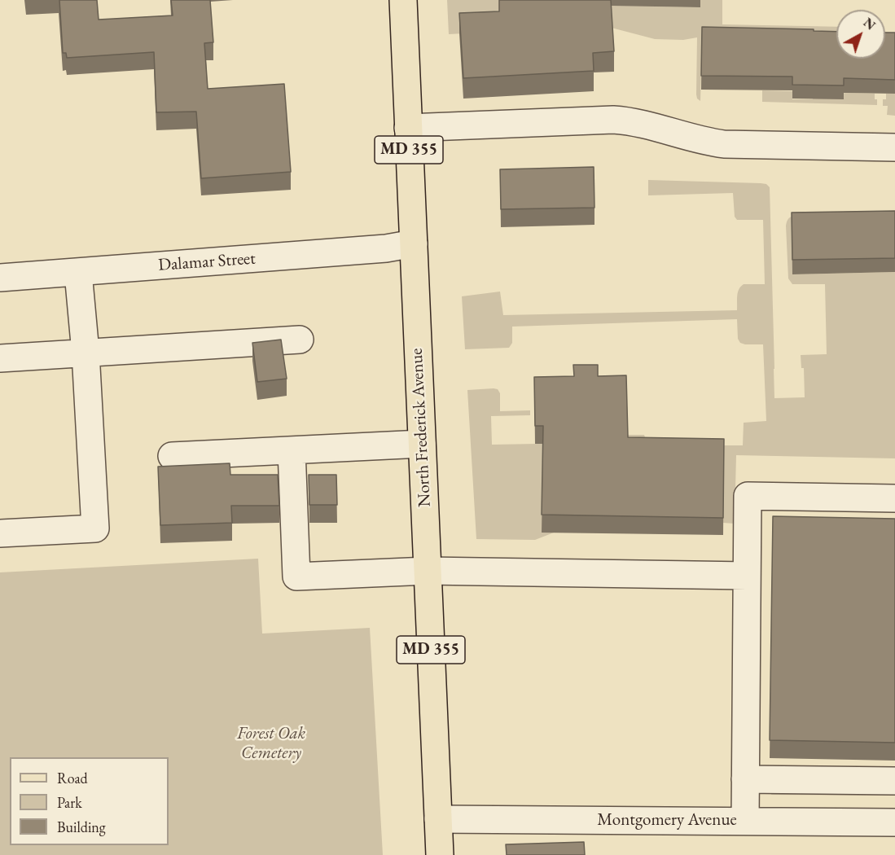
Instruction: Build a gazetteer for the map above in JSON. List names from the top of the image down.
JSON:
{
  "streets": {
    "main road": ["MD 355", "North Frederick Avenue"],
    "street": ["Dalamar Street", "Montgomery Avenue"]
  },
  "crossings": [
    ["Dalamar Street", "North Frederick Avenue"],
    ["North Frederick Avenue", "Montgomery Avenue"]
  ],
  "parks": ["Forest Oak Cemetery"],
  "legend": ["Road", "Park", "Building"],
  "north": "top right"
}
